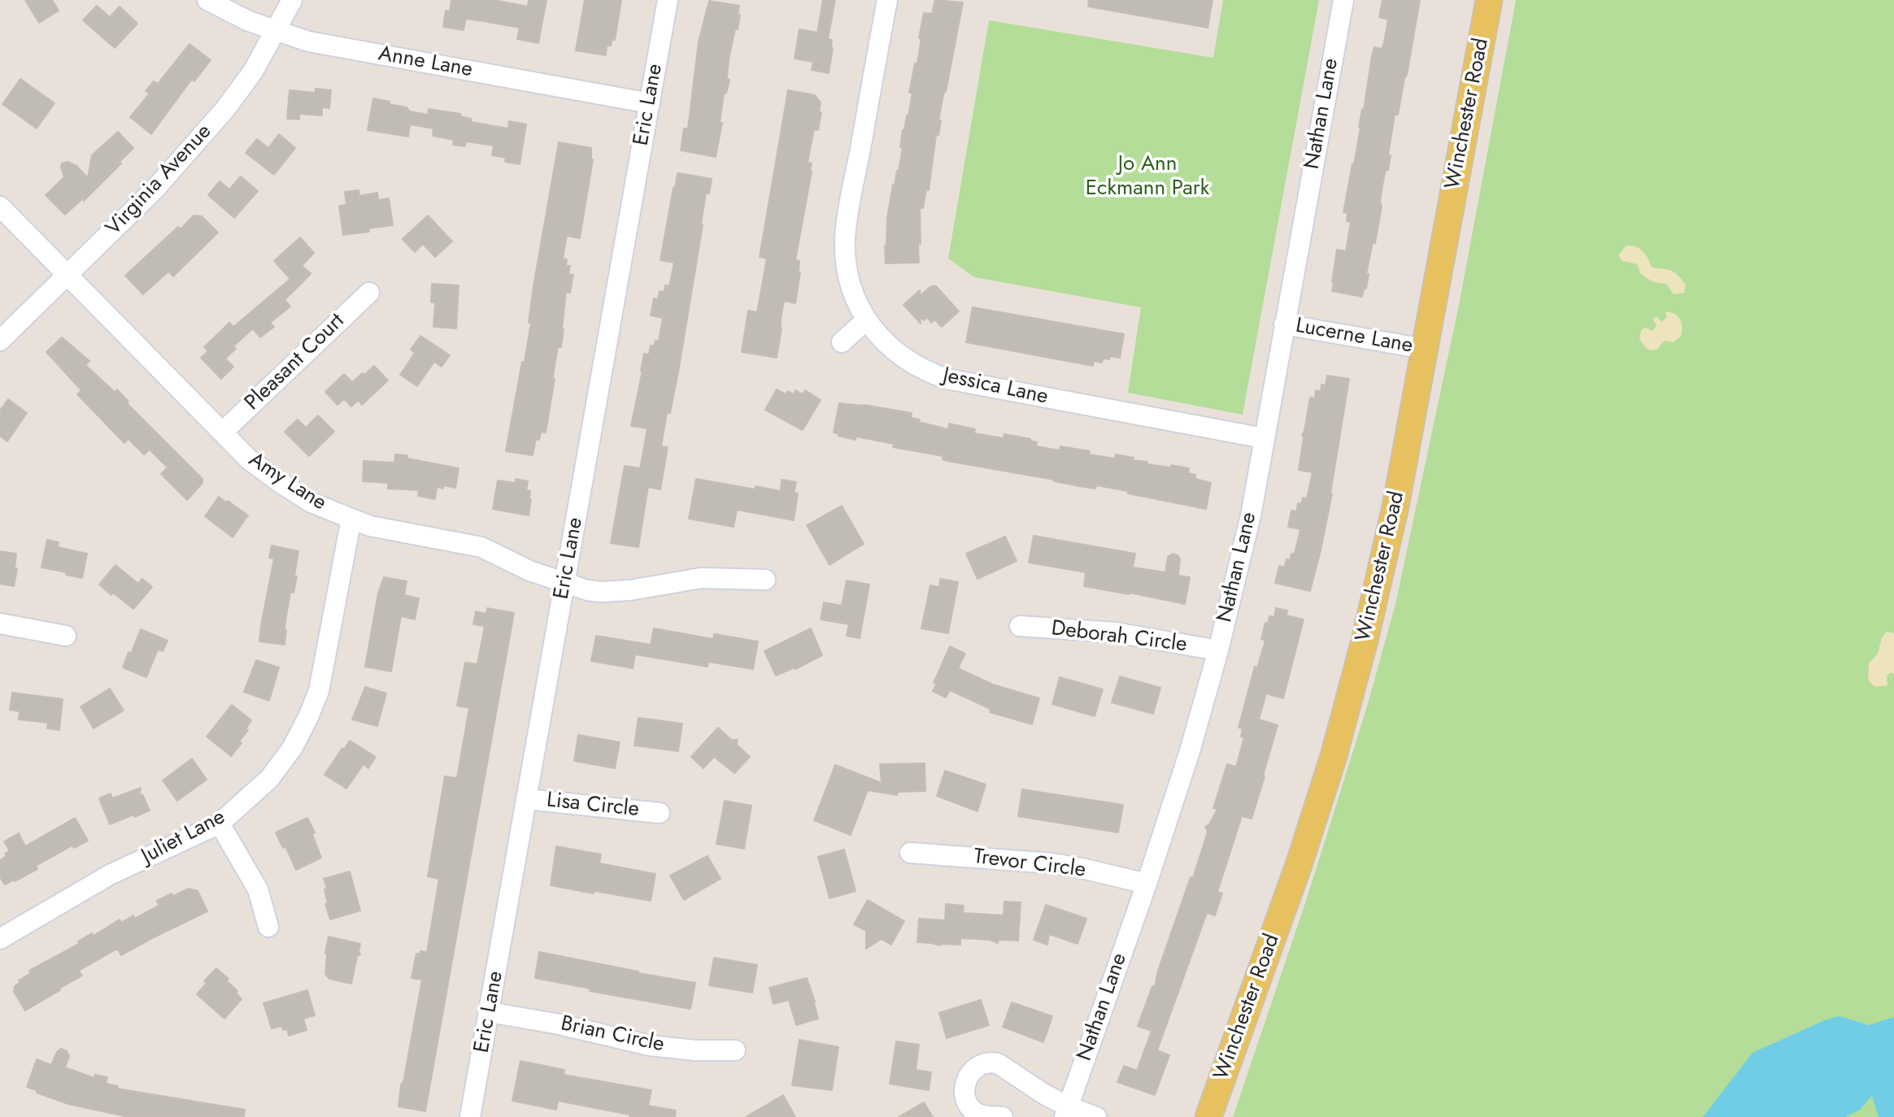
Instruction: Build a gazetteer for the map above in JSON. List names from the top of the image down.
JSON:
{
  "streets": {
    "main road": ["Winchester Road"],
    "street": [
      "Anne Lane",
      "Eric Lane",
      "Nathan Lane",
      "Virginia Avenue",
      "Lucerne Lane",
      "Pleasant Court",
      "Jessica Lane",
      "Amy Lane",
      "Deborah Circle",
      "Lisa Circle",
      "Juliet Lane",
      "Trevor Circle",
      "Brian Circle"
    ]
  },
  "crossings": [
    ["Anne Lane", "Eric Lane"],
    ["Anne Lane", "Virginia Avenue"],
    ["Eric Lane", "Amy Lane"],
    ["Eric Lane", "Lisa Circle"],
    ["Eric Lane", "Brian Circle"],
    ["Nathan Lane", "Lucerne Lane"],
    ["Nathan Lane", "Jessica Lane"],
    ["Nathan Lane", "Deborah Circle"],
    ["Nathan Lane", "Trevor Circle"],
    ["Winchester Road", "Lucerne Lane"],
    ["Virginia Avenue", "Amy Lane"],
    ["Pleasant Court", "Amy Lane"],
    ["Amy Lane", "Juliet Lane"]
  ],
  "parks": ["Jo Ann Eckmann Park"]
}
